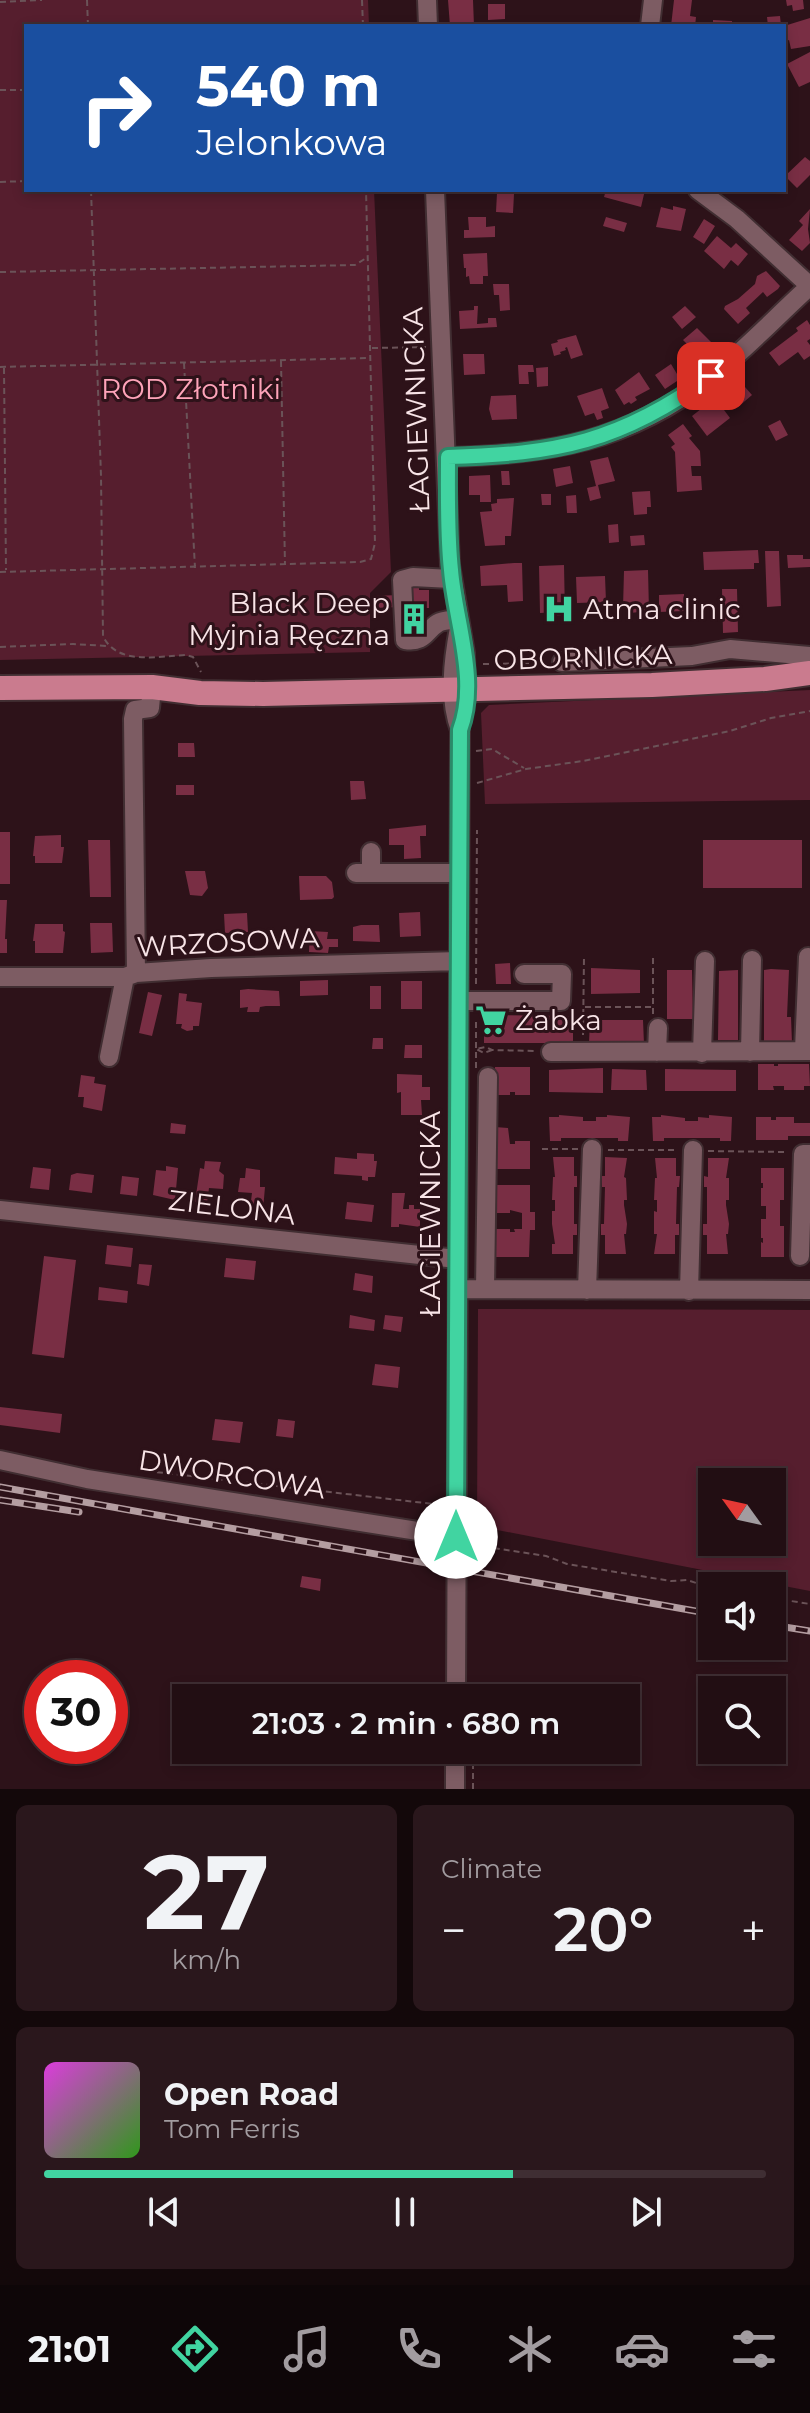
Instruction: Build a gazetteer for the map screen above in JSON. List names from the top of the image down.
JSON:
{
  "streets": {
    "main road": ["OBORNICKA"],
    "street": [
      "ŁAGIEWNICKA",
      "WRZOSOWA",
      "ZIELONA",
      "DWORCOWA"
    ]
  },
  "crossings": [
    ["ŁAGIEWNICKA", "OBORNICKA"],
    ["ŁAGIEWNICKA", "WRZOSOWA"],
    ["ŁAGIEWNICKA", "ZIELONA"],
    ["ŁAGIEWNICKA", "DWORCOWA"]
  ],
  "parks": ["ROD Złotniki"],
  "places": {
    "hospital": ["Atma clinic"],
    "building": ["Black Deep Myjnia Ręczna"],
    "supermarket": ["Żabka"]
  },
  "north": "top left",
  "page": {
    "turn": ["540 m", "Jelonkowa"],
    "limit": "30",
    "trip": "21:03 · 2 min · 680 m",
    "tile": [
      ["27", "km/h"],
      "Climate"
    ],
    "heat": ["−", "20°", "+"],
    "song": ["Open Road", "Tom Ferris"],
    "tabs": "21:01"
  }
}
